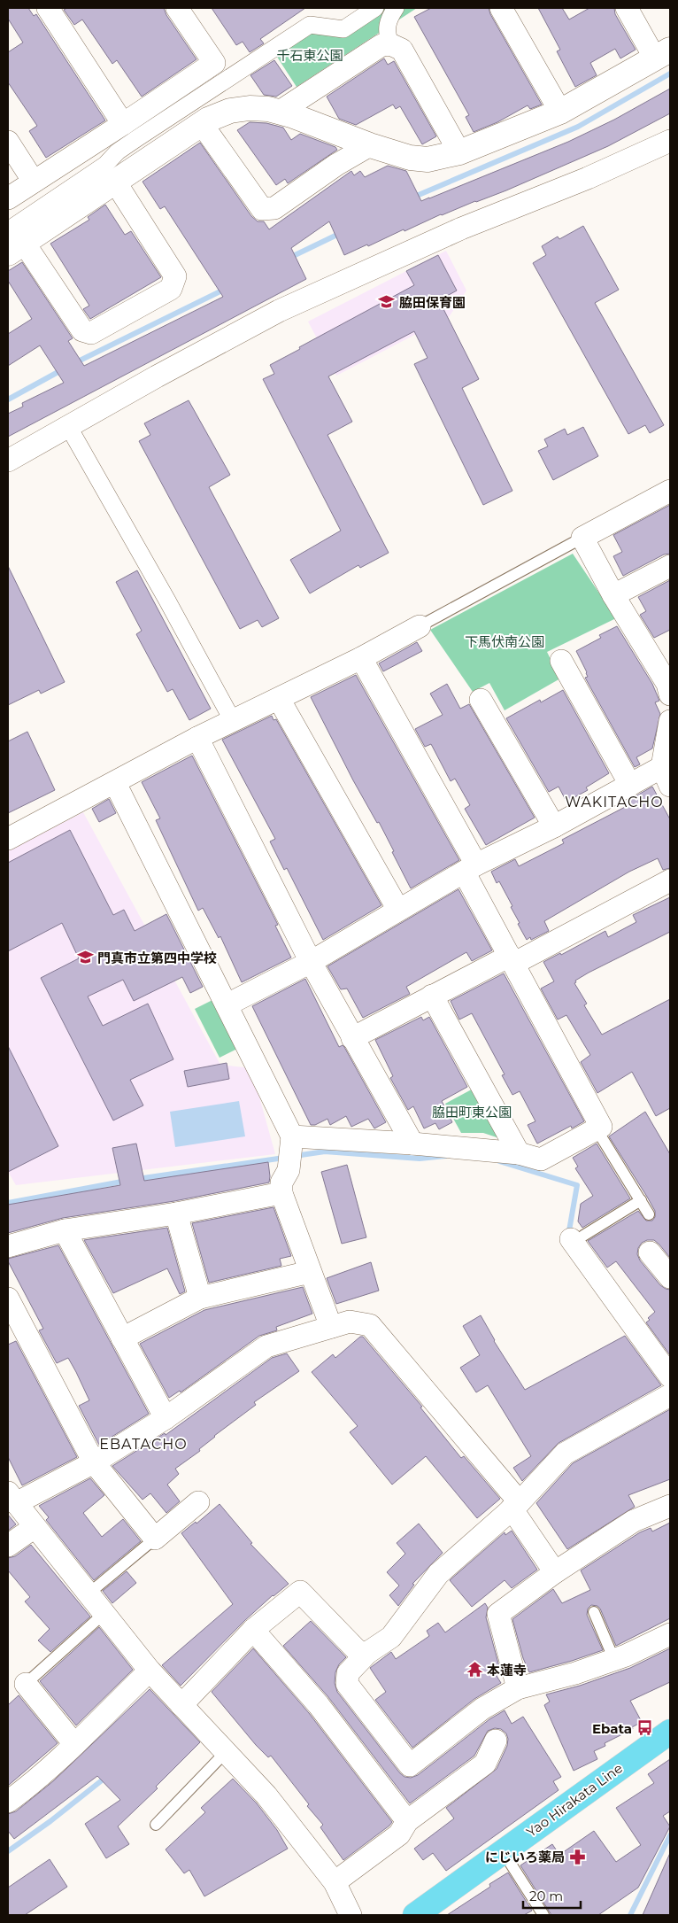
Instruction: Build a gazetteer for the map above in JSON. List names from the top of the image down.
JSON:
{
  "streets": {
    "main road": ["Yao Hirakata Line"]
  },
  "districts": ["WAKITACHO", "EBATACHO"],
  "parks": ["千石東公園", "下馬伏南公園", "脇田町東公園"],
  "places": {
    "school or university": ["脇田保育園", "門真市立第四中学校"],
    "temple": ["本蓮寺"],
    "bus stop": ["Ebata"],
    "pharmacy": ["にじいろ薬局"]
  },
  "scale_bar": "20 m"
}
